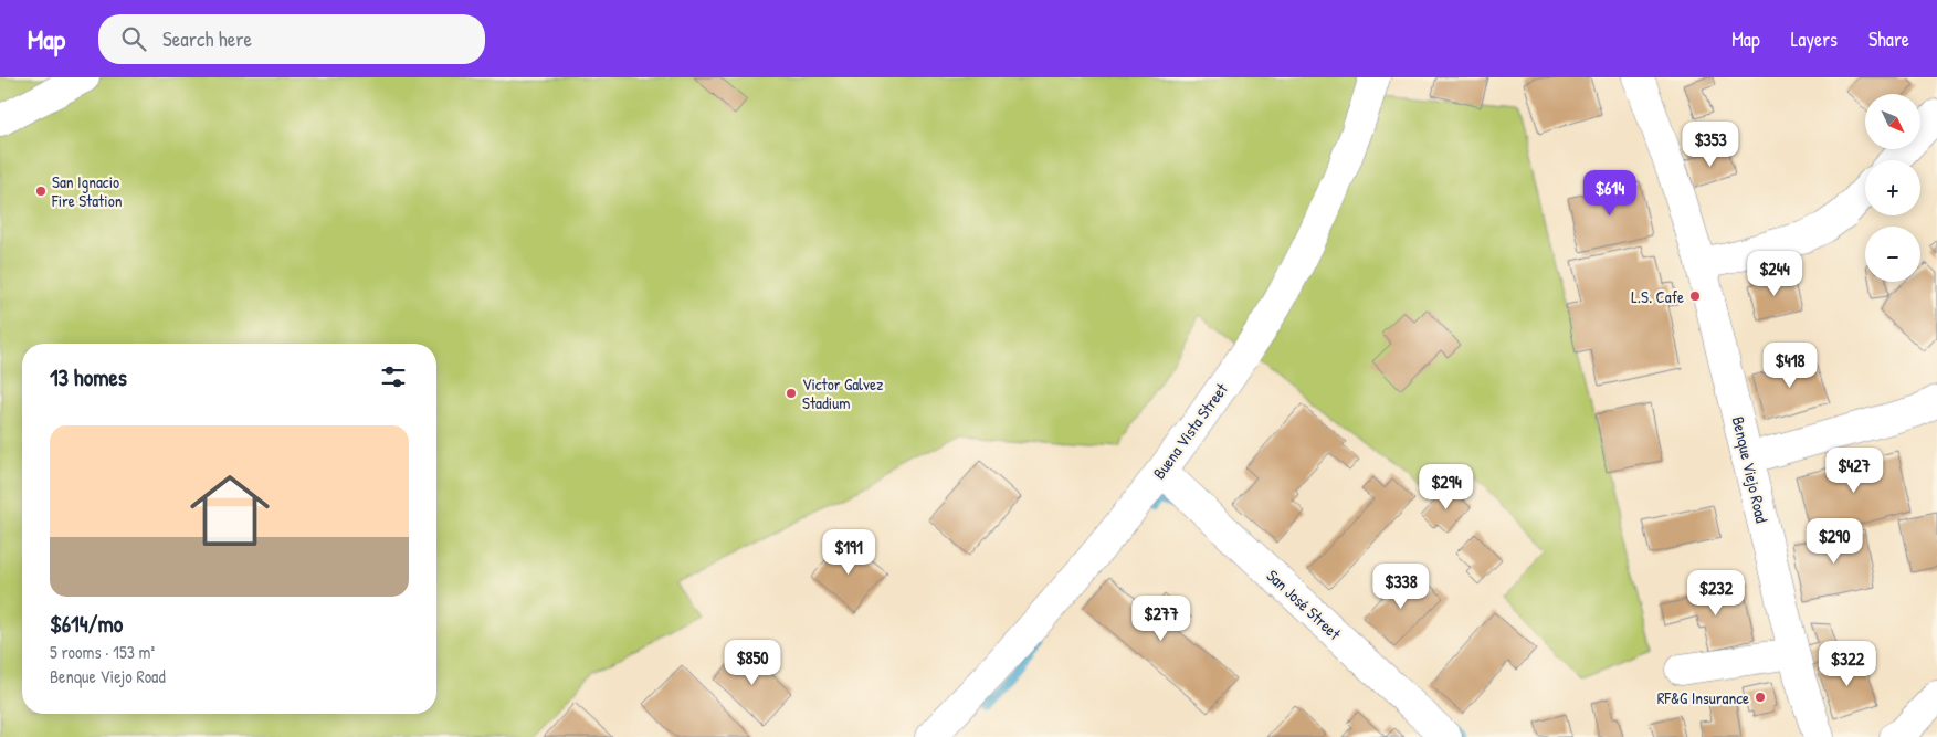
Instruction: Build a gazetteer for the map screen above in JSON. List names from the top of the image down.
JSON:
{
  "streets": {
    "main road": ["Buena Vista Street", "Benque Viejo Road", "San José Street"]
  },
  "crossings": [
    ["Buena Vista Street", "San José Street"]
  ],
  "places": [
    "San Ignacio Fire Station",
    "L.S. Cafe",
    "Victor Galvez Stadium",
    "RF&G Insurance"
  ],
  "north": "bottom right",
  "page": {
    "header": "Map",
    "search": "Search here",
    "nav": ["Map", "Layers", "Share"],
    "map_buttons": ["+", "−"],
    "price": [
      "$353",
      "$614",
      "$244",
      "$418",
      "$427",
      "$294",
      "$290",
      "$191",
      "$338",
      "$232",
      "$277",
      "$850",
      "$322"
    ],
    "heading": "13 homes",
    "list": [
      {
        "name": "$614/mo",
        "note": "5 rooms · 153 m² · Benque Viejo Road"
      }
    ]
  }
}
